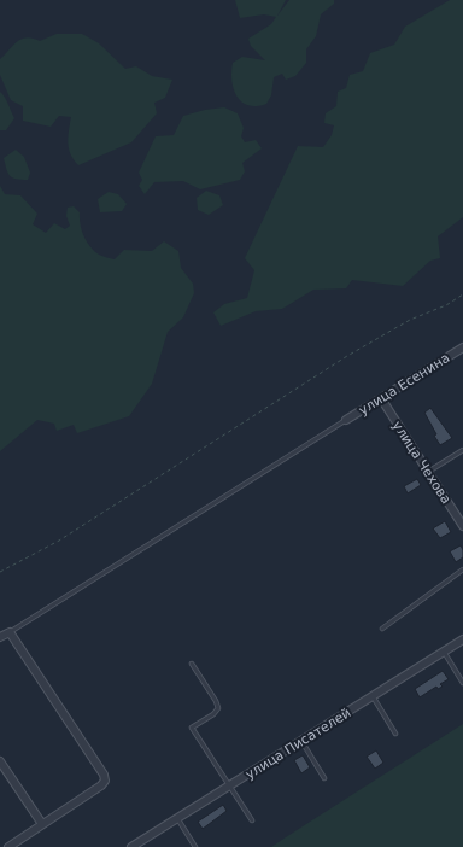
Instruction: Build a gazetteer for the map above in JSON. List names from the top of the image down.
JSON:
{
  "streets": {
    "street": ["улица Есенина", "улица Чехова", "улица Писателей"]
  },
  "crossings": [
    ["улица Есенина", "улица Чехова"]
  ]
}
